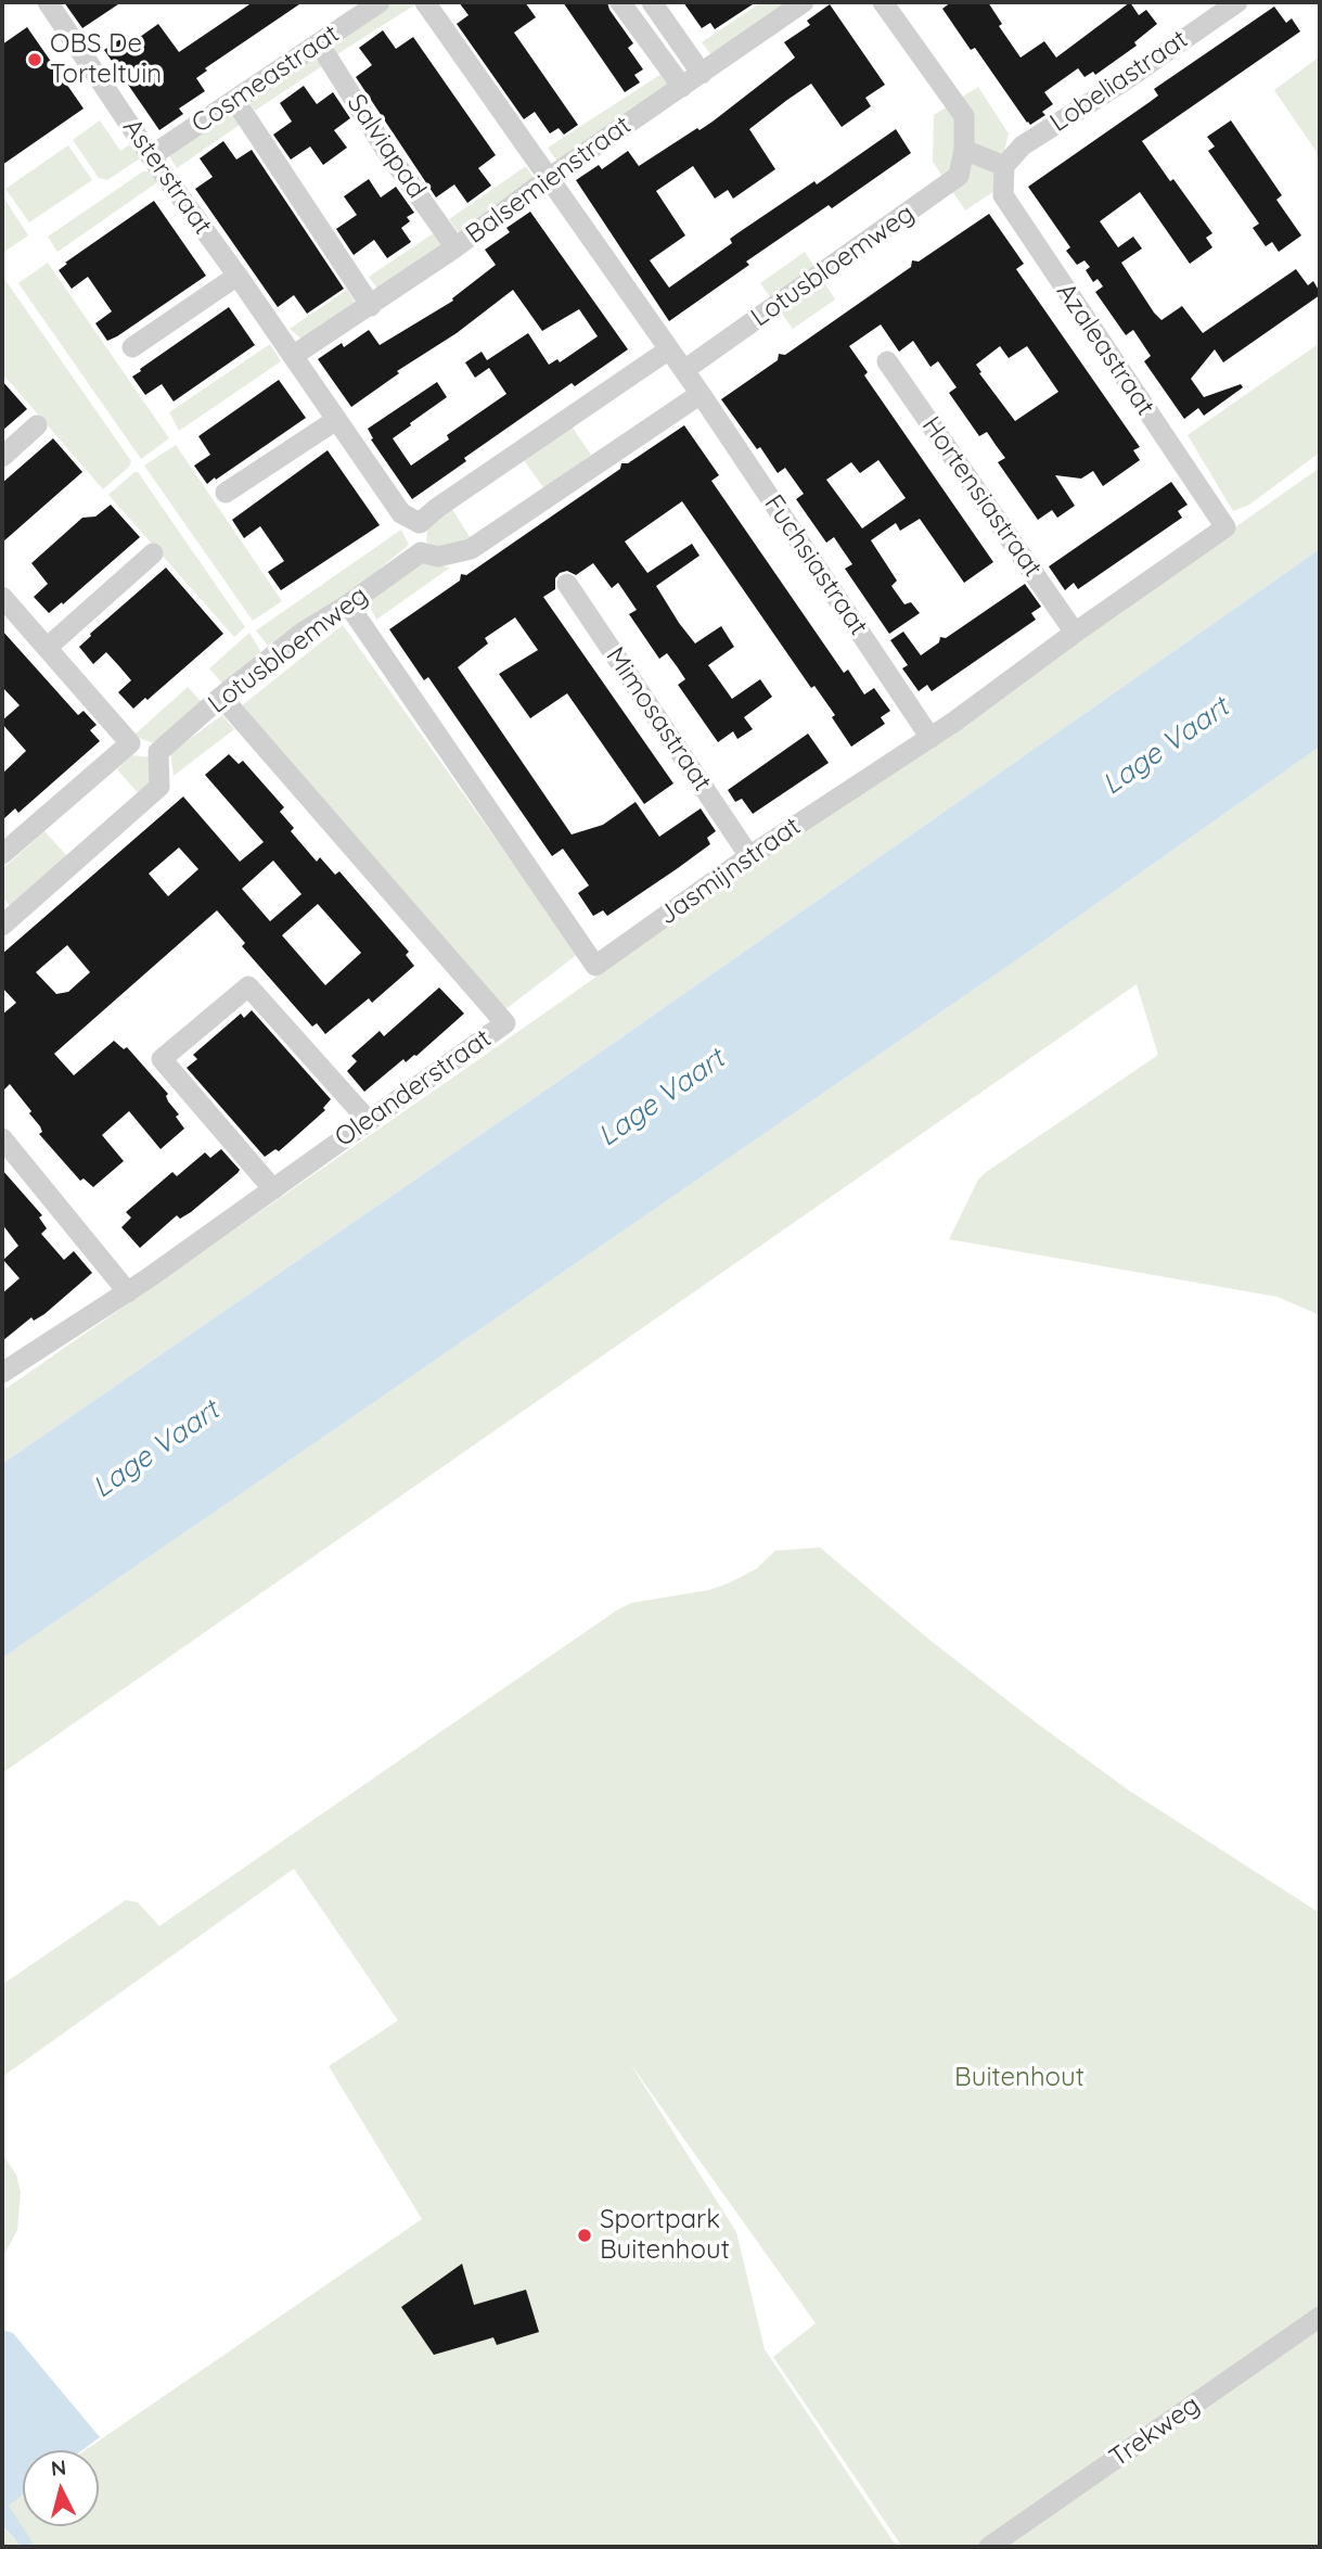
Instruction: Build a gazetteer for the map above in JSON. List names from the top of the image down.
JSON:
{
  "streets": {
    "street": [
      "Cosmeastraat",
      "Lobeliastraat",
      "Salviapad",
      "Asterstraat",
      "Balsemienstraat",
      "Lotusbloemweg",
      "Azaleastraat",
      "Hortensiastraat",
      "Fuchsiastraat",
      "Mimosastraat",
      "Jasmijnstraat",
      "Oleanderstraat",
      "Trekweg"
    ]
  },
  "crossings": [
    ["Cosmeastraat", "Salviapad"],
    ["Cosmeastraat", "Asterstraat"],
    ["Lobeliastraat", "Azaleastraat"],
    ["Salviapad", "Balsemienstraat"],
    ["Asterstraat", "Balsemienstraat"],
    ["Lotusbloemweg", "Jasmijnstraat"],
    ["Lotusbloemweg", "Oleanderstraat"],
    ["Azaleastraat", "Jasmijnstraat"],
    ["Hortensiastraat", "Jasmijnstraat"],
    ["Fuchsiastraat", "Jasmijnstraat"],
    ["Mimosastraat", "Jasmijnstraat"]
  ],
  "water": ["Lage Vaart"],
  "parks": ["Buitenhout"],
  "places": ["OBS De Torteltuin", "Sportpark Buitenhout"],
  "north": "top"
}
